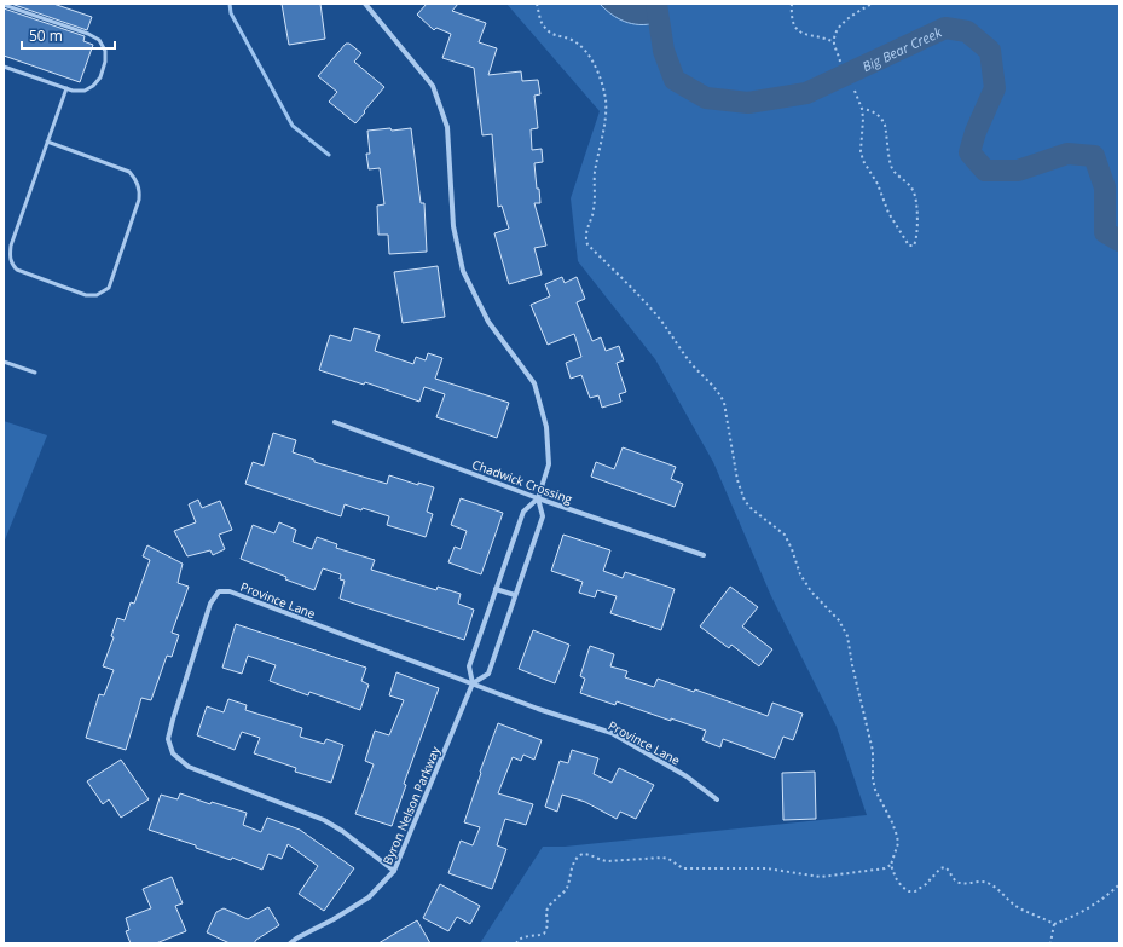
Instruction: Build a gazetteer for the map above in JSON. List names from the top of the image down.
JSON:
{
  "streets": {
    "street": ["Chadwick Crossing", "Province Lane", "Byron Nelson Parkway"]
  },
  "crossings": [
    ["Chadwick Crossing", "Byron Nelson Parkway"],
    ["Province Lane", "Byron Nelson Parkway"]
  ],
  "water": ["Big Bear Creek"],
  "scale_bar": "50 m"
}
